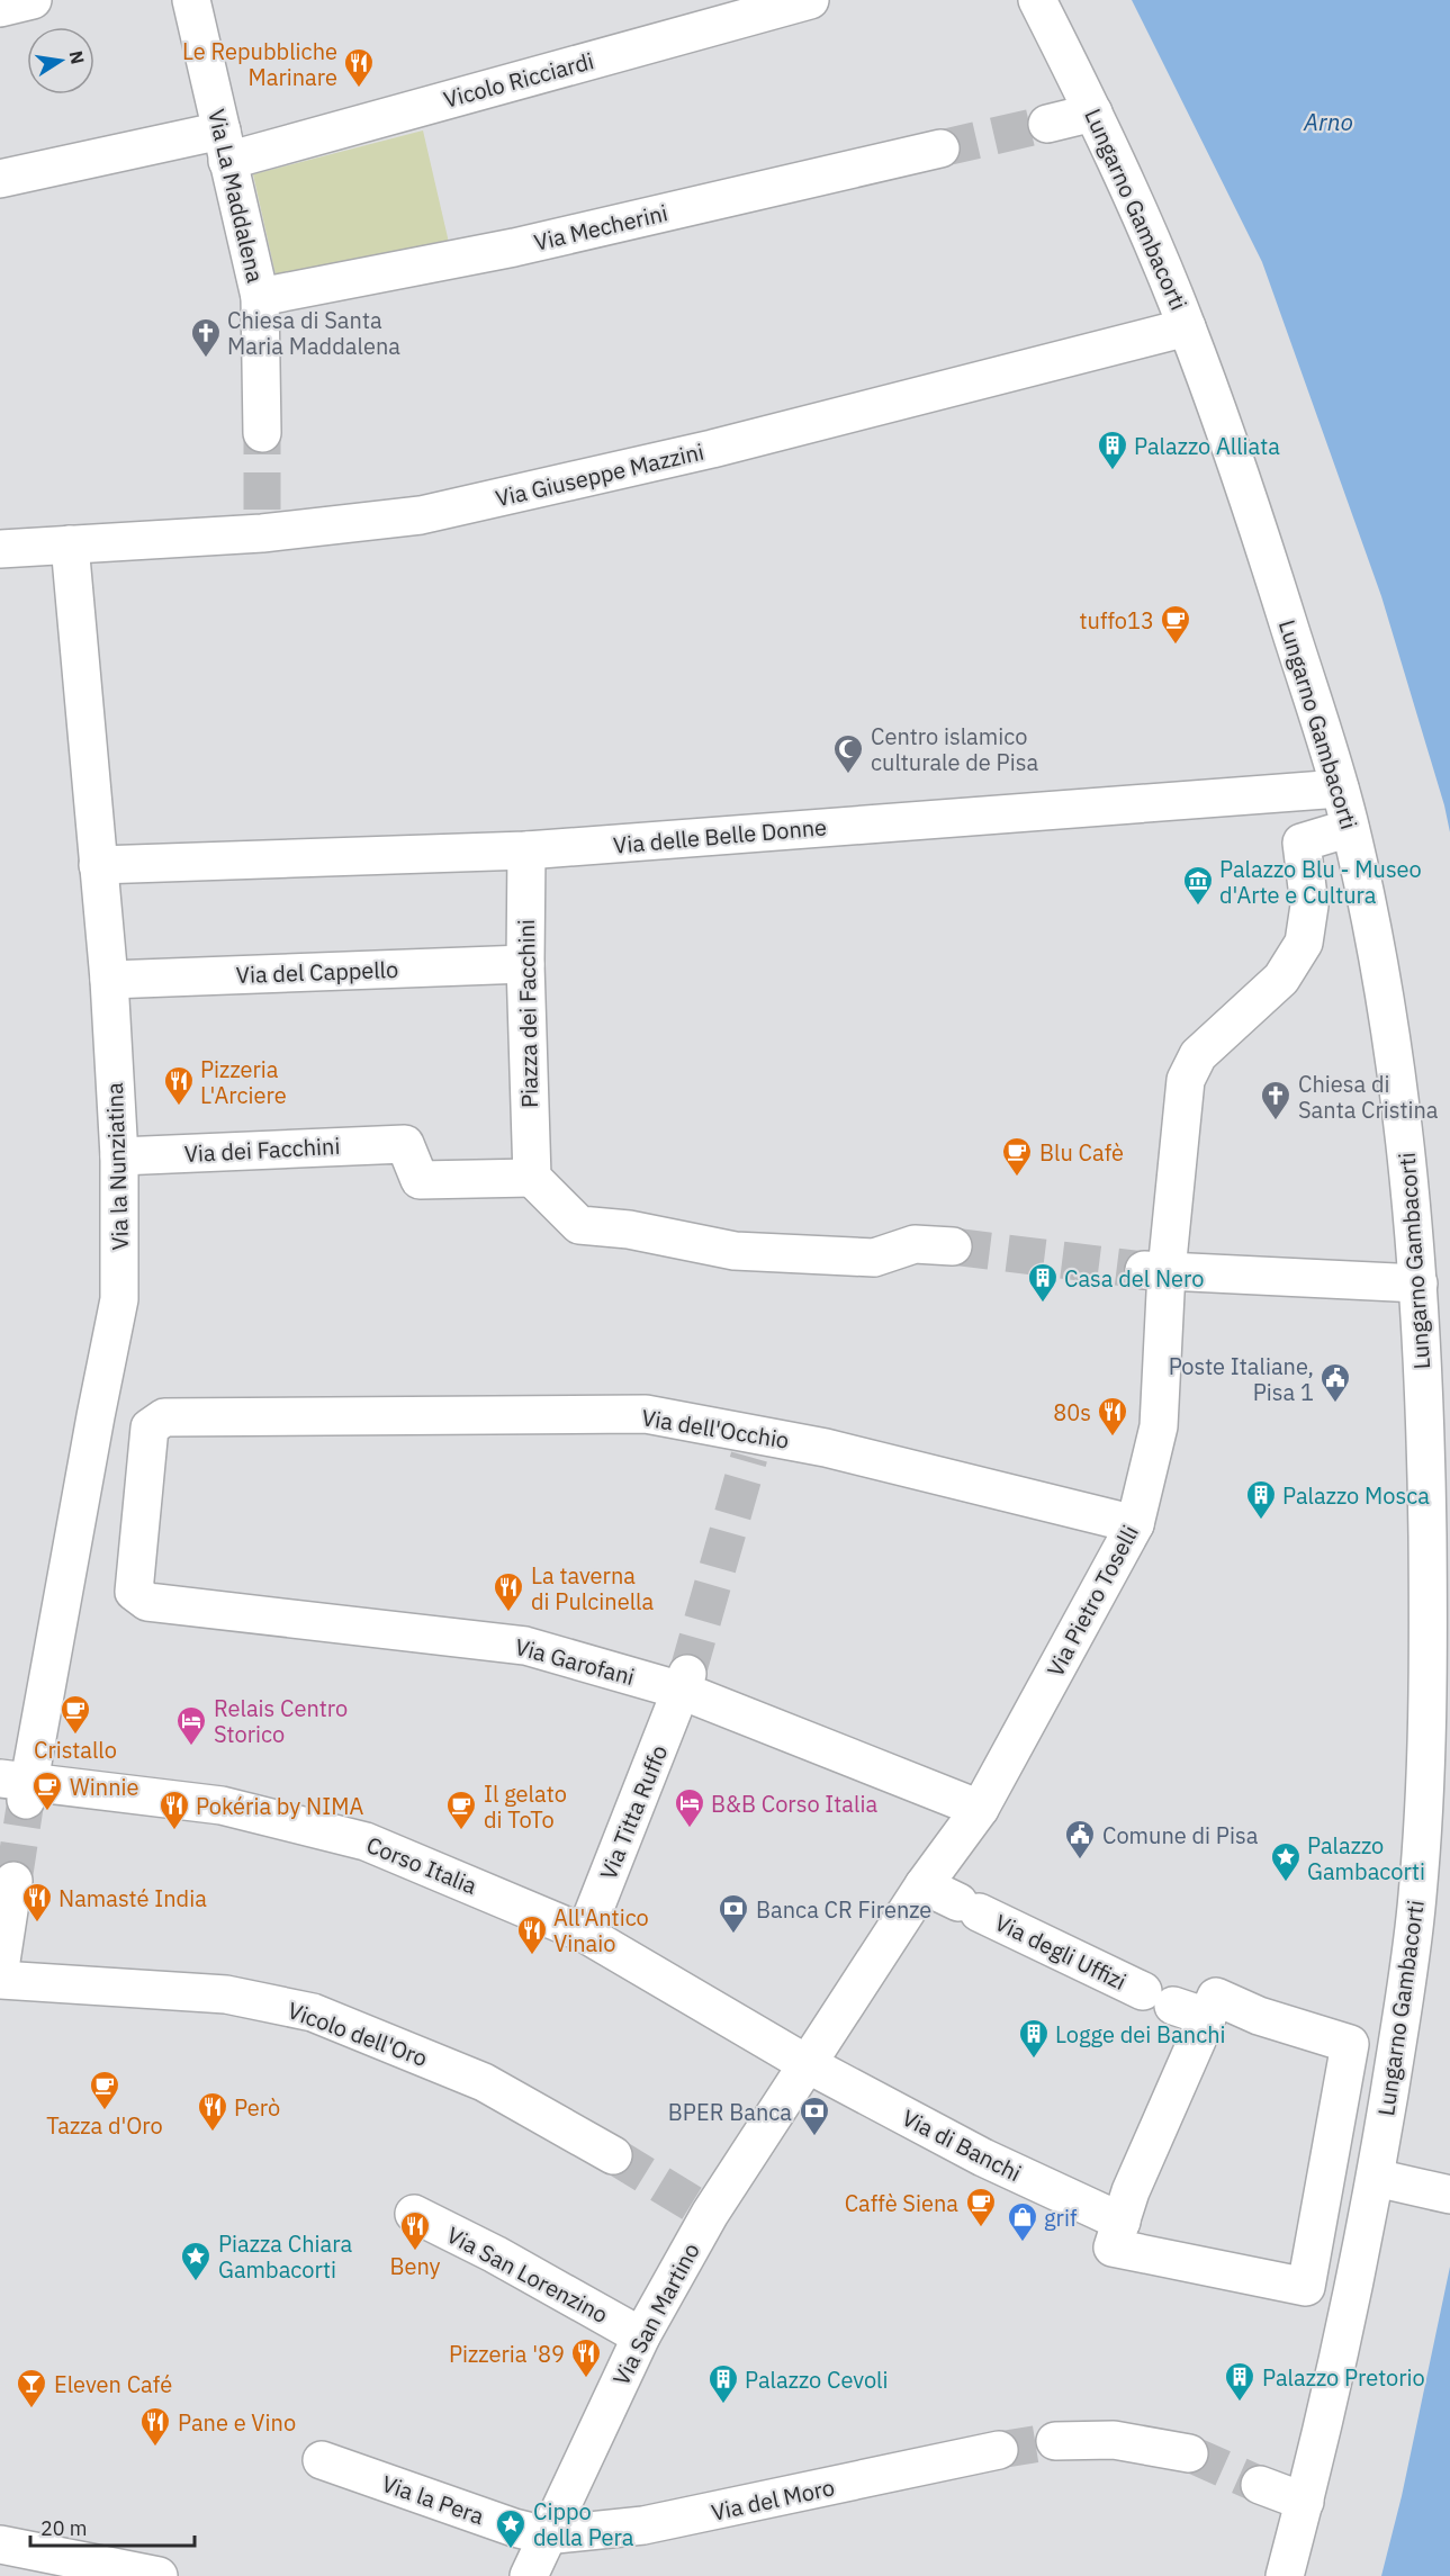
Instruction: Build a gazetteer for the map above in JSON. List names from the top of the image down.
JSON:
{
  "streets": {
    "street": [
      "Vicolo Ricciardi",
      "Via La Maddalena",
      "Lungarno Gambacorti",
      "Via Mecherini",
      "Via Giuseppe Mazzini",
      "Via delle Belle Donne",
      "Via del Cappello",
      "Piazza dei Facchini",
      "Via dei Facchini",
      "Via la Nunziatina",
      "Via dell'Occhio",
      "Via Pietro Toselli",
      "Via Garofani",
      "Via Titta Ruffo",
      "Corso Italia",
      "Via degli Uffizi",
      "Vicolo dell'Oro",
      "Via di Banchi",
      "Via San Lorenzino",
      "Via San Martino",
      "Via la Pera",
      "Via del Moro"
    ]
  },
  "crossings": [
    ["Vicolo Ricciardi", "Via La Maddalena"],
    ["Via La Maddalena", "Via Mecherini"],
    ["Lungarno Gambacorti", "Via Giuseppe Mazzini"],
    ["Lungarno Gambacorti", "Via delle Belle Donne"],
    ["Lungarno Gambacorti", "Via Pietro Toselli"],
    ["Via Giuseppe Mazzini", "Via la Nunziatina"],
    ["Via delle Belle Donne", "Piazza dei Facchini"],
    ["Via delle Belle Donne", "Via la Nunziatina"],
    ["Via del Cappello", "Piazza dei Facchini"],
    ["Via del Cappello", "Via la Nunziatina"],
    ["Piazza dei Facchini", "Via dei Facchini"],
    ["Via dei Facchini", "Via la Nunziatina"],
    ["Via la Nunziatina", "Corso Italia"],
    ["Via dell'Occhio", "Via Pietro Toselli"],
    ["Via dell'Occhio", "Via Garofani"],
    ["Via Pietro Toselli", "Via Garofani"],
    ["Via Pietro Toselli", "Corso Italia"],
    ["Via Pietro Toselli", "Via degli Uffizi"],
    ["Via Pietro Toselli", "Via di Banchi"],
    ["Via Pietro Toselli", "Via San Martino"],
    ["Via Garofani", "Via Titta Ruffo"],
    ["Via Titta Ruffo", "Corso Italia"],
    ["Corso Italia", "Via di Banchi"],
    ["Corso Italia", "Via San Martino"],
    ["Via di Banchi", "Via San Martino"],
    ["Via San Lorenzino", "Via San Martino"],
    ["Via San Martino", "Via la Pera"],
    ["Via San Martino", "Via del Moro"],
    ["Via la Pera", "Via del Moro"]
  ],
  "water": ["Arno"],
  "places": {
    "restaurant": [
      "Le Repubbliche Marinare",
      "Pizzeria L'Arciere",
      "80s",
      "La taverna di Pulcinella",
      "Pokéria by NIMA",
      "Namasté India",
      "All'Antico Vinaio",
      "Però",
      "Beny",
      "Pizzeria '89",
      "Pane e Vino"
    ],
    "church": ["Chiesa di Santa Maria Maddalena", "Chiesa di Santa Cristina"],
    "building": [
      "Palazzo Alliata",
      "Casa del Nero",
      "Palazzo Mosca",
      "Logge dei Banchi",
      "Palazzo Pretorio",
      "Palazzo Cevoli"
    ],
    "cafe": [
      "tuffo13",
      "Blu Cafè",
      "Cristallo",
      "Winnie",
      "Il gelato di ToTo",
      "Tazza d'Oro",
      "Caffè Siena"
    ],
    "mosque": ["Centro islamico culturale de Pisa"],
    "museum": ["Palazzo Blu - Museo d'Arte e Cultura"],
    "public building": ["Poste Italiane, Pisa 1", "Comune di Pisa"],
    "hotel": ["Relais Centro Storico", "B&B Corso Italia"],
    "place": ["Palazzo Gambacorti", "Piazza Chiara Gambacorti", "Cippo della Pera"],
    "bank": ["Banca CR Firenze", "BPER Banca"],
    "shop": ["grif"],
    "bar": ["Eleven Café"]
  },
  "scale_bar": "20 m",
  "north": "right"
}
